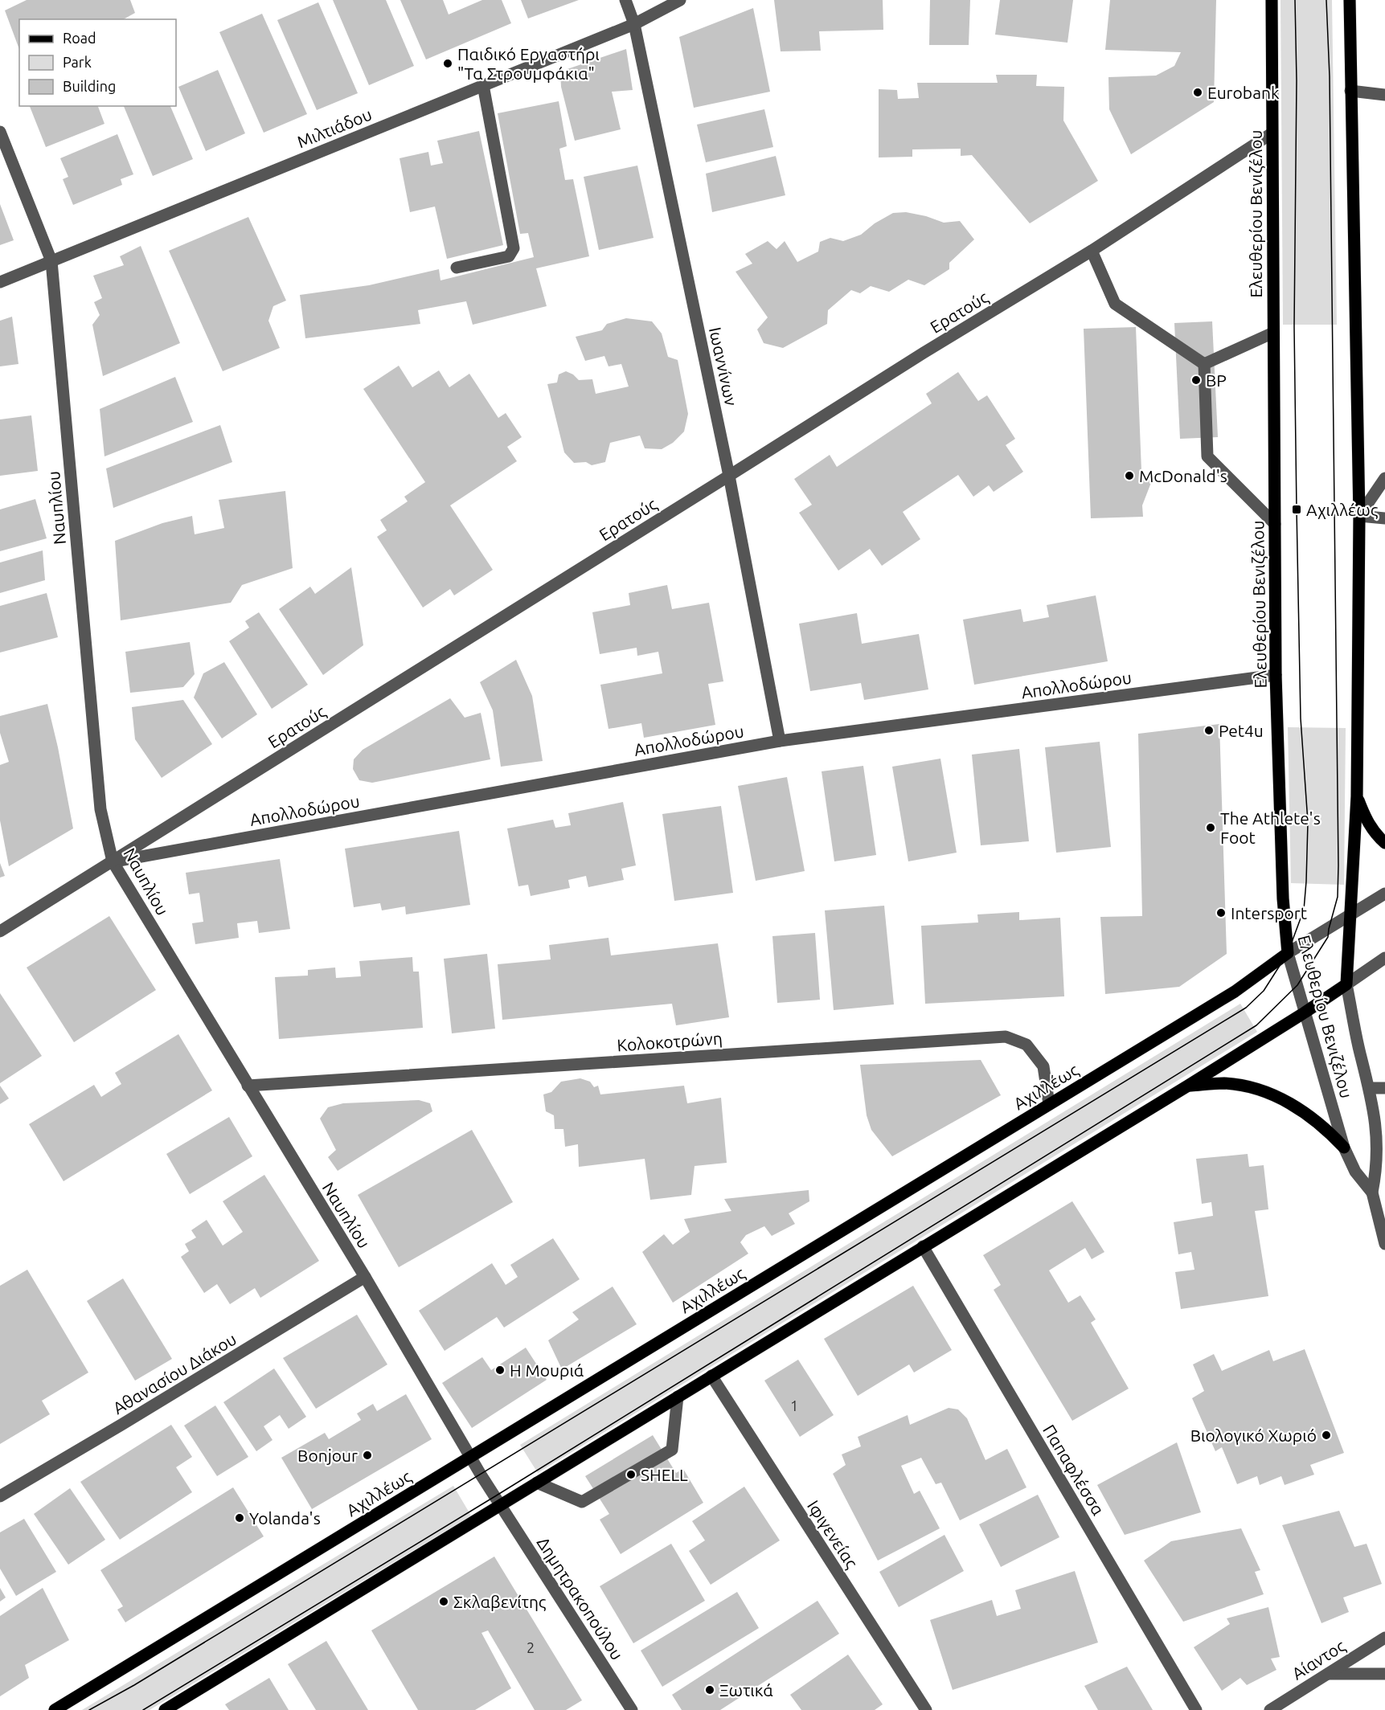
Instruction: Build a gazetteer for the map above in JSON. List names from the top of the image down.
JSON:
{
  "streets": {
    "main road": ["Ελευθερίου Βενιζέλου", "Αχιλλέως"],
    "street": [
      "Μιλτιάδου",
      "Ερατούς",
      "Ιωαννίνων",
      "Ναυπλίου",
      "Απολλοδώρου",
      "Κολοκοτρώνη",
      "Αθανασίου Διάκου",
      "Παπαφλέσσα",
      "Ιφιγενείας",
      "Δημητρακοπούλου",
      "Αίαντος"
    ]
  },
  "crossings": [
    ["Μιλτιάδου", "Ιωαννίνων"],
    ["Μιλτιάδου", "Ναυπλίου"],
    ["Ελευθερίου Βενιζέλου", "Ερατούς"],
    ["Ελευθερίου Βενιζέλου", "Απολλοδώρου"],
    ["Ελευθερίου Βενιζέλου", "Αχιλλέως"],
    ["Ερατούς", "Ιωαννίνων"],
    ["Ερατούς", "Ναυπλίου"],
    ["Ερατούς", "Απολλοδώρου"],
    ["Ιωαννίνων", "Απολλοδώρου"],
    ["Ναυπλίου", "Απολλοδώρου"],
    ["Ναυπλίου", "Κολοκοτρώνη"],
    ["Ναυπλίου", "Αχιλλέως"],
    ["Ναυπλίου", "Αθανασίου Διάκου"],
    ["Ναυπλίου", "Δημητρακοπούλου"],
    ["Κολοκοτρώνη", "Αχιλλέως"]
  ],
  "places": {
    "other": [
      "Παιδικό Εργαστήρι \"Τα Στρουμφάκια\"",
      "Eurobank",
      "BP",
      "McDonald's",
      "Pet4u",
      "The Athlete's Foot",
      "Intersport",
      "Η Μουριά",
      "Βιολογικό Χωριό",
      "Bonjour",
      "SHELL",
      "Yolanda's",
      "Σκλαβενίτης",
      "Ξωτικά"
    ],
    "transit": ["Αχιλλέως"]
  },
  "house_numbers": ["1", "2"],
  "legend": ["Road", "Park", "Building"]
}
